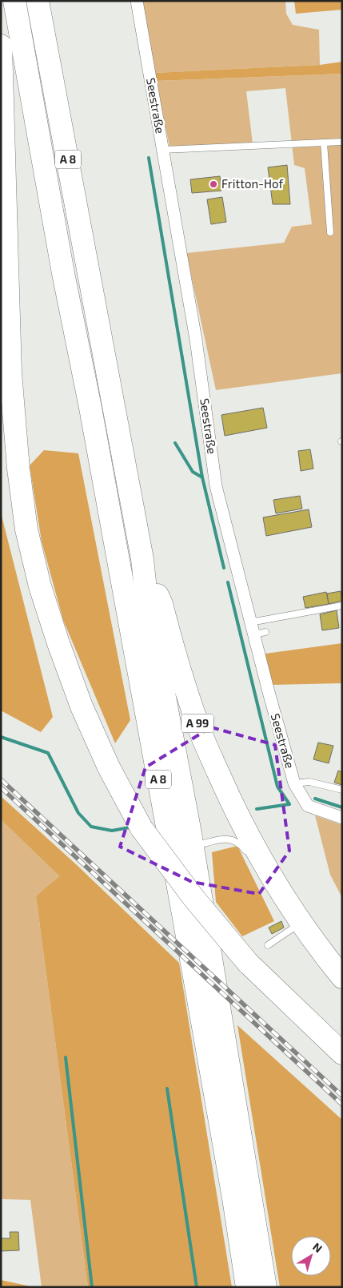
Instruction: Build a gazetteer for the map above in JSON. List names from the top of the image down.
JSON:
{
  "streets": {
    "highway": ["A 8", "A 99"],
    "street": ["Seestraße"]
  },
  "crossings": [
    ["A 8", "A 99"]
  ],
  "places": ["Fritton-Hof"],
  "north": "top right"
}
